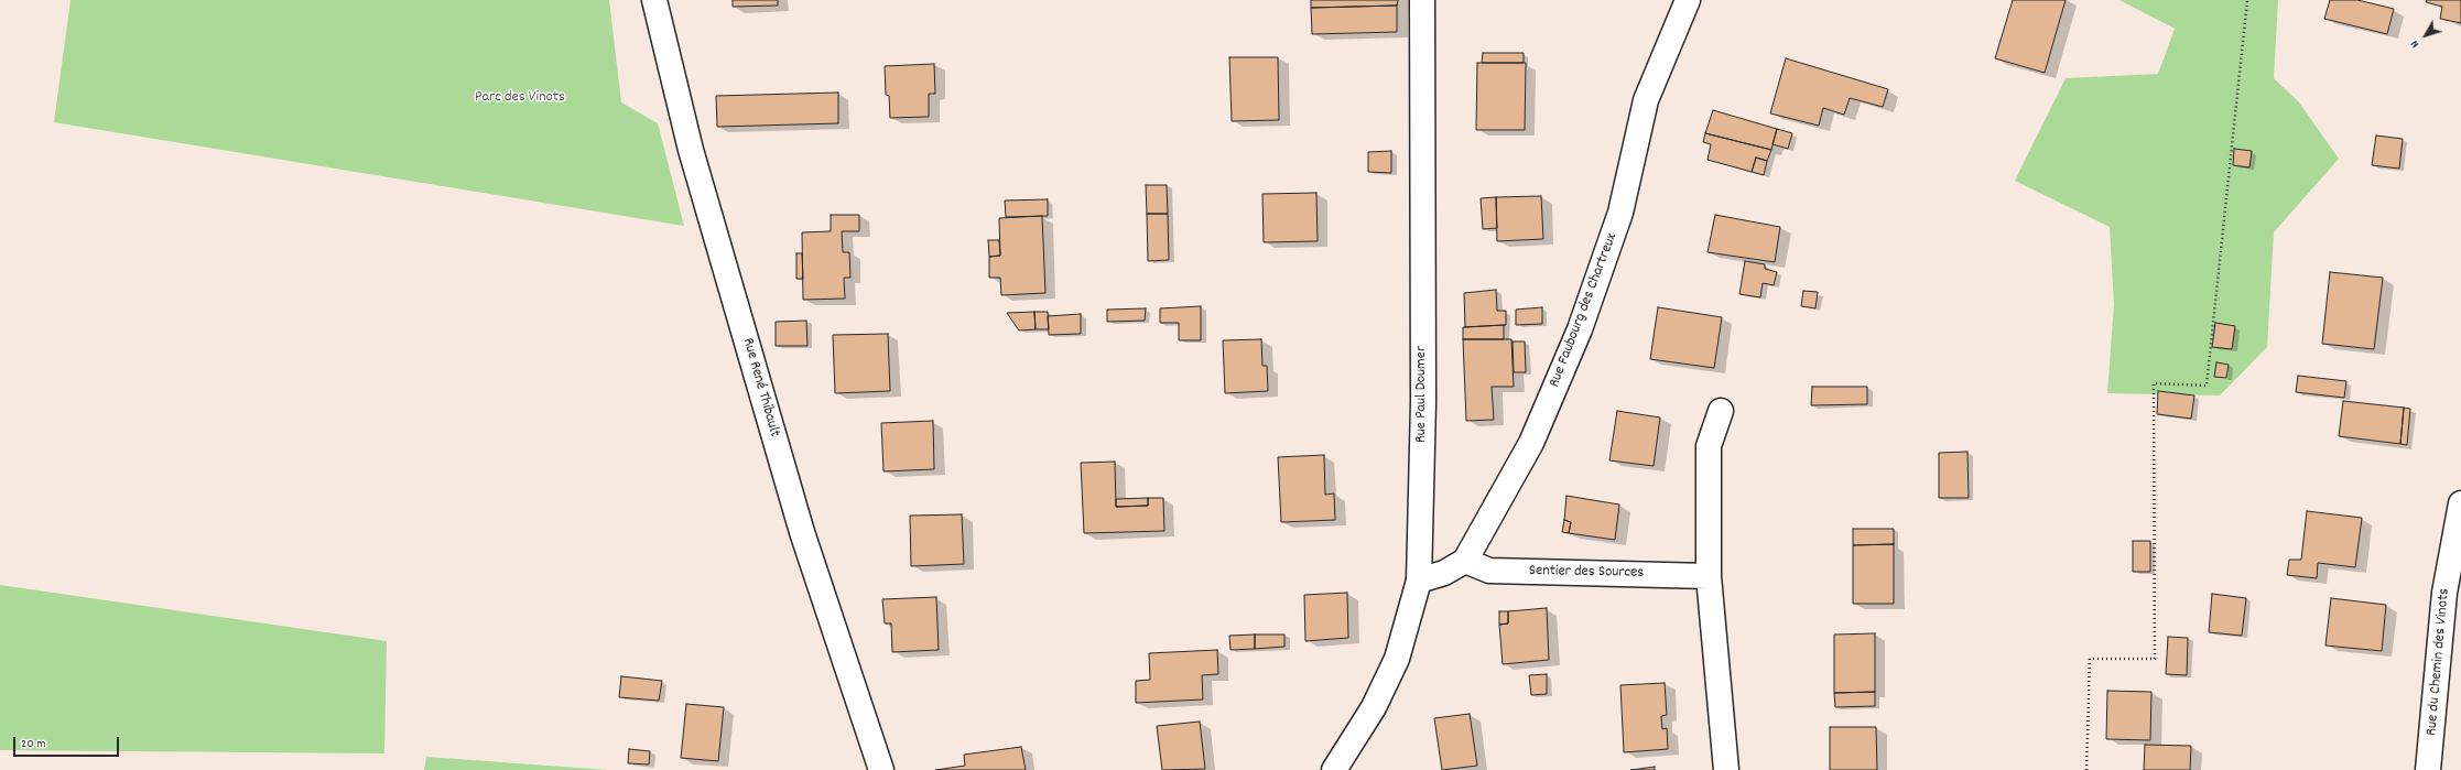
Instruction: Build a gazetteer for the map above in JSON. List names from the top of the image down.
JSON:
{
  "streets": {
    "street": [
      "Rue Faubourg des Chartreux",
      "Rue René Thibault",
      "Rue Paul Doumer",
      "Sentier des Sources",
      "Rue du Chemin des Vinots"
    ]
  },
  "crossings": [
    ["Rue Faubourg des Chartreux", "Sentier des Sources"]
  ],
  "parks": ["Parc des Vinots"],
  "scale_bar": "20 m",
  "north": "bottom left"
}
